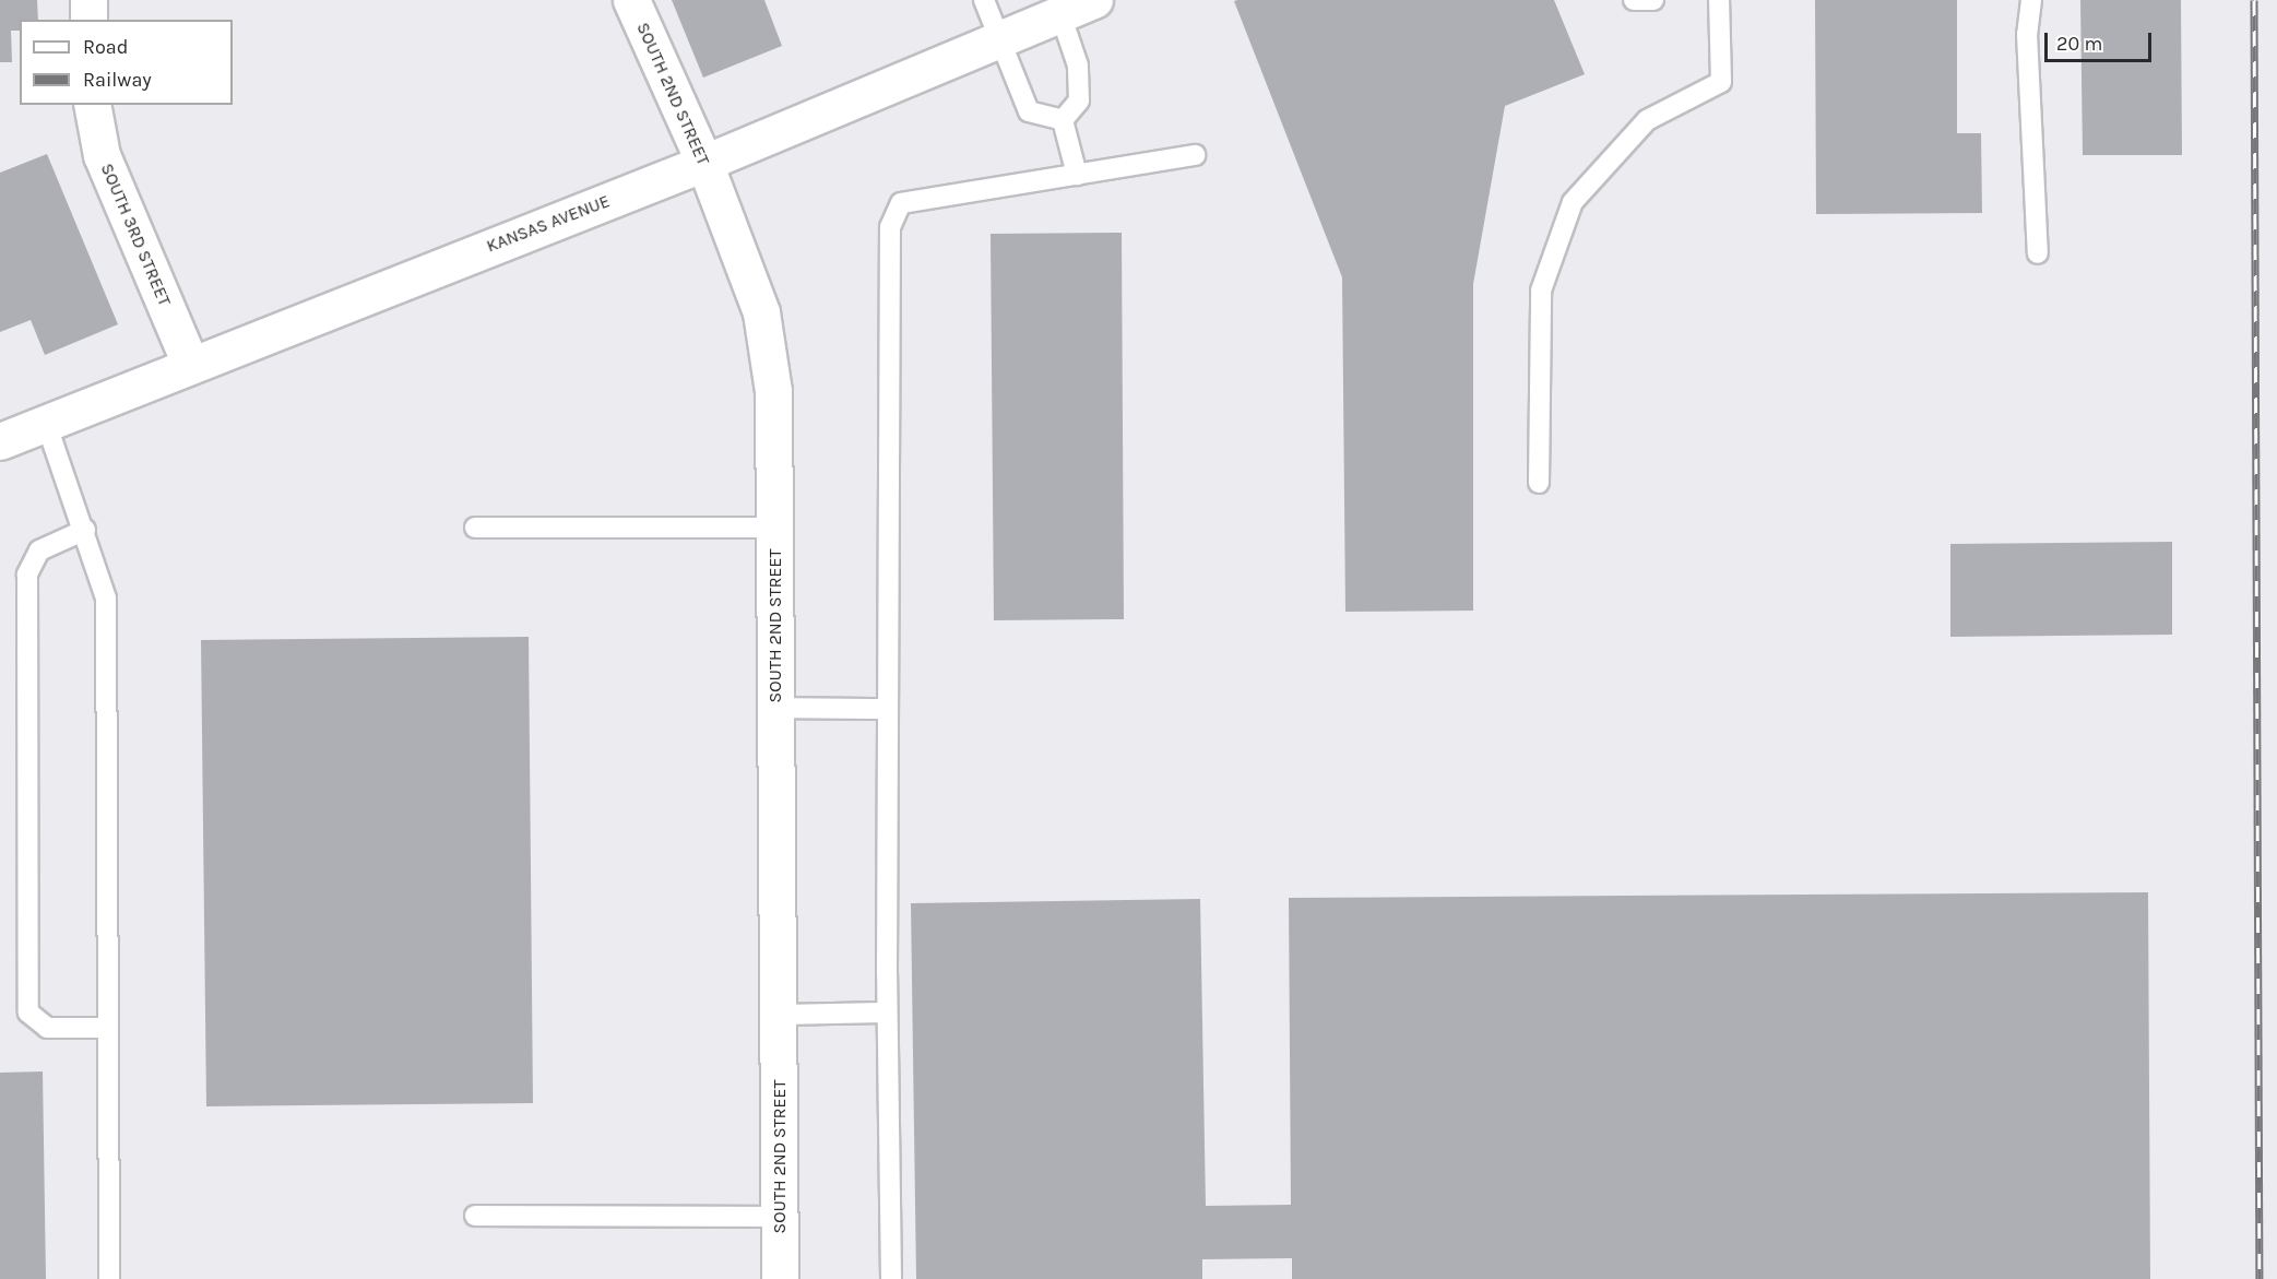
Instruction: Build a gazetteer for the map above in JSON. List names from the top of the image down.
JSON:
{
  "streets": {
    "street": ["SOUTH 2ND STREET", "KANSAS AVENUE", "SOUTH 3RD STREET"]
  },
  "crossings": [
    ["SOUTH 2ND STREET", "KANSAS AVENUE"],
    ["KANSAS AVENUE", "SOUTH 3RD STREET"]
  ],
  "legend": ["Road", "Railway"],
  "scale_bar": "20 m"
}
